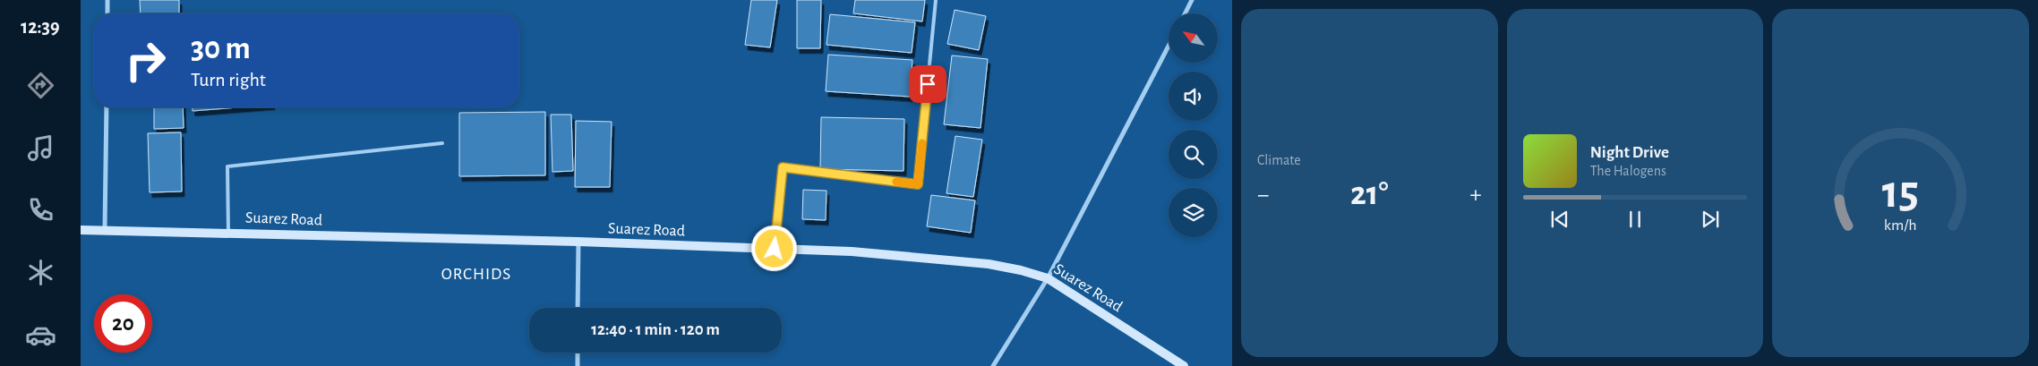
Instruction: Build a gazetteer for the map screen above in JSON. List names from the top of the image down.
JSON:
{
  "streets": {
    "street": ["Suarez Road"]
  },
  "districts": ["ORCHIDS"],
  "north": "top left",
  "page": {
    "tabs": "12:39",
    "tile": "Climate",
    "turn": ["30 m", "Turn right"],
    "song": ["Night Drive", "The Halogens"],
    "heat": ["−", "21°", "+"],
    "limit": "20",
    "trip": "12:40 · 1 min · 120 m",
    "gauge": ["15", "km/h"]
  }
}
